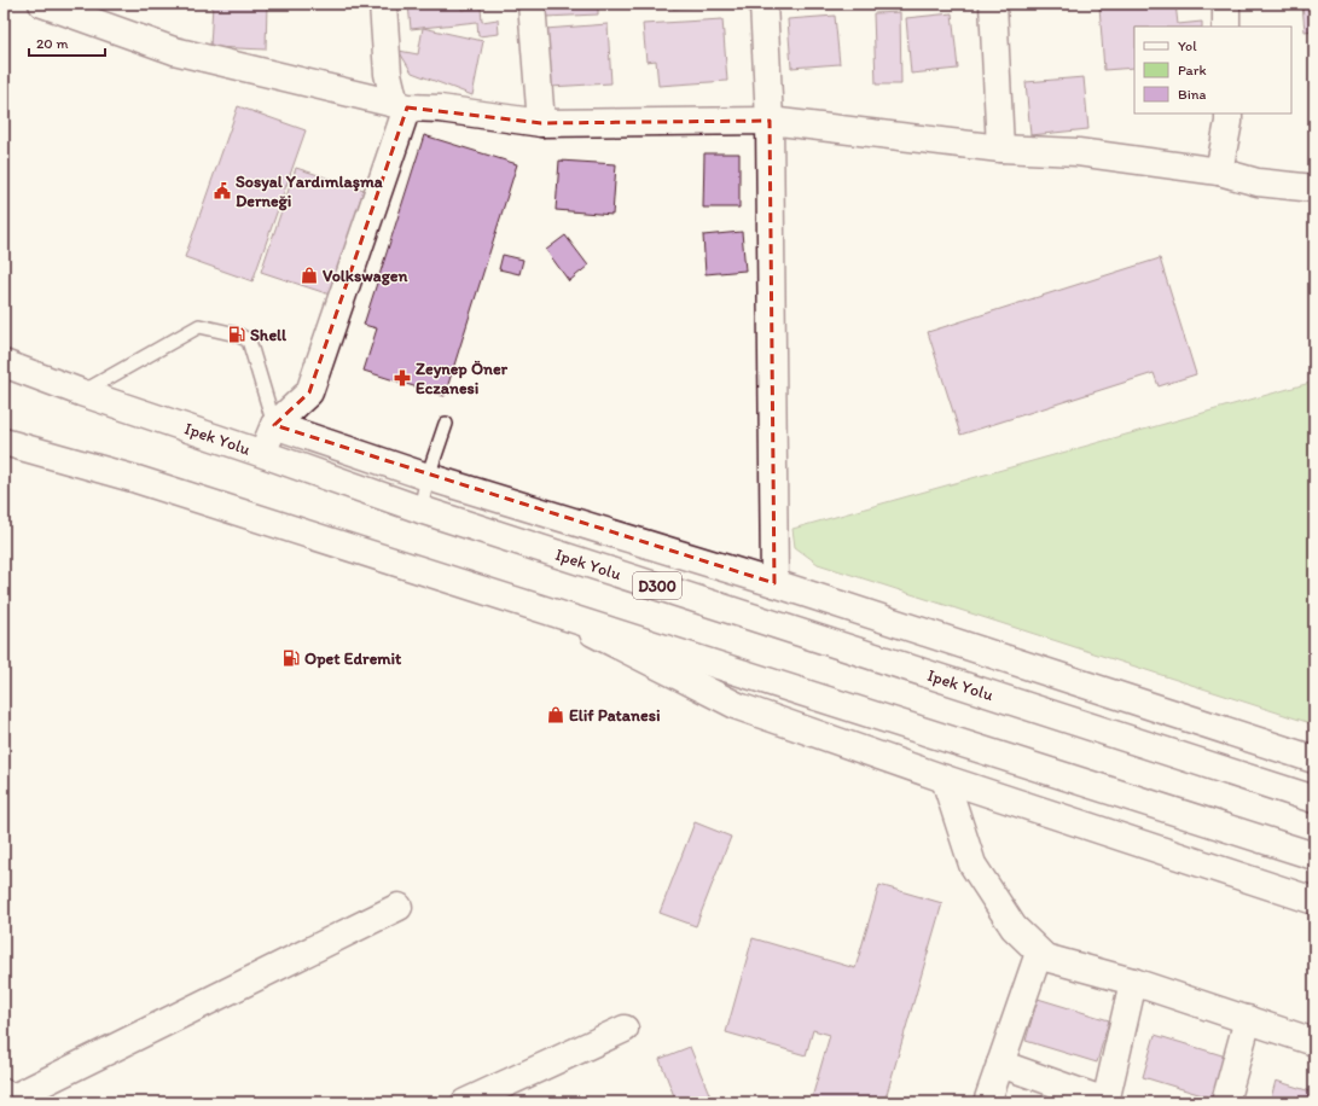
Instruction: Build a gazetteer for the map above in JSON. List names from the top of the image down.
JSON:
{
  "streets": {
    "main road": ["Ipek Yolu", "D300"]
  },
  "places": {
    "public building": ["Sosyal Yardımlaşma Derneği"],
    "shop": ["Volkswagen", "Elif Patanesi"],
    "fuel station": ["Shell", "Opet Edremit"],
    "pharmacy": ["Zeynep Öner Eczanesi"]
  },
  "legend": ["Yol", "Park", "Bina"],
  "scale_bar": "20 m"
}
